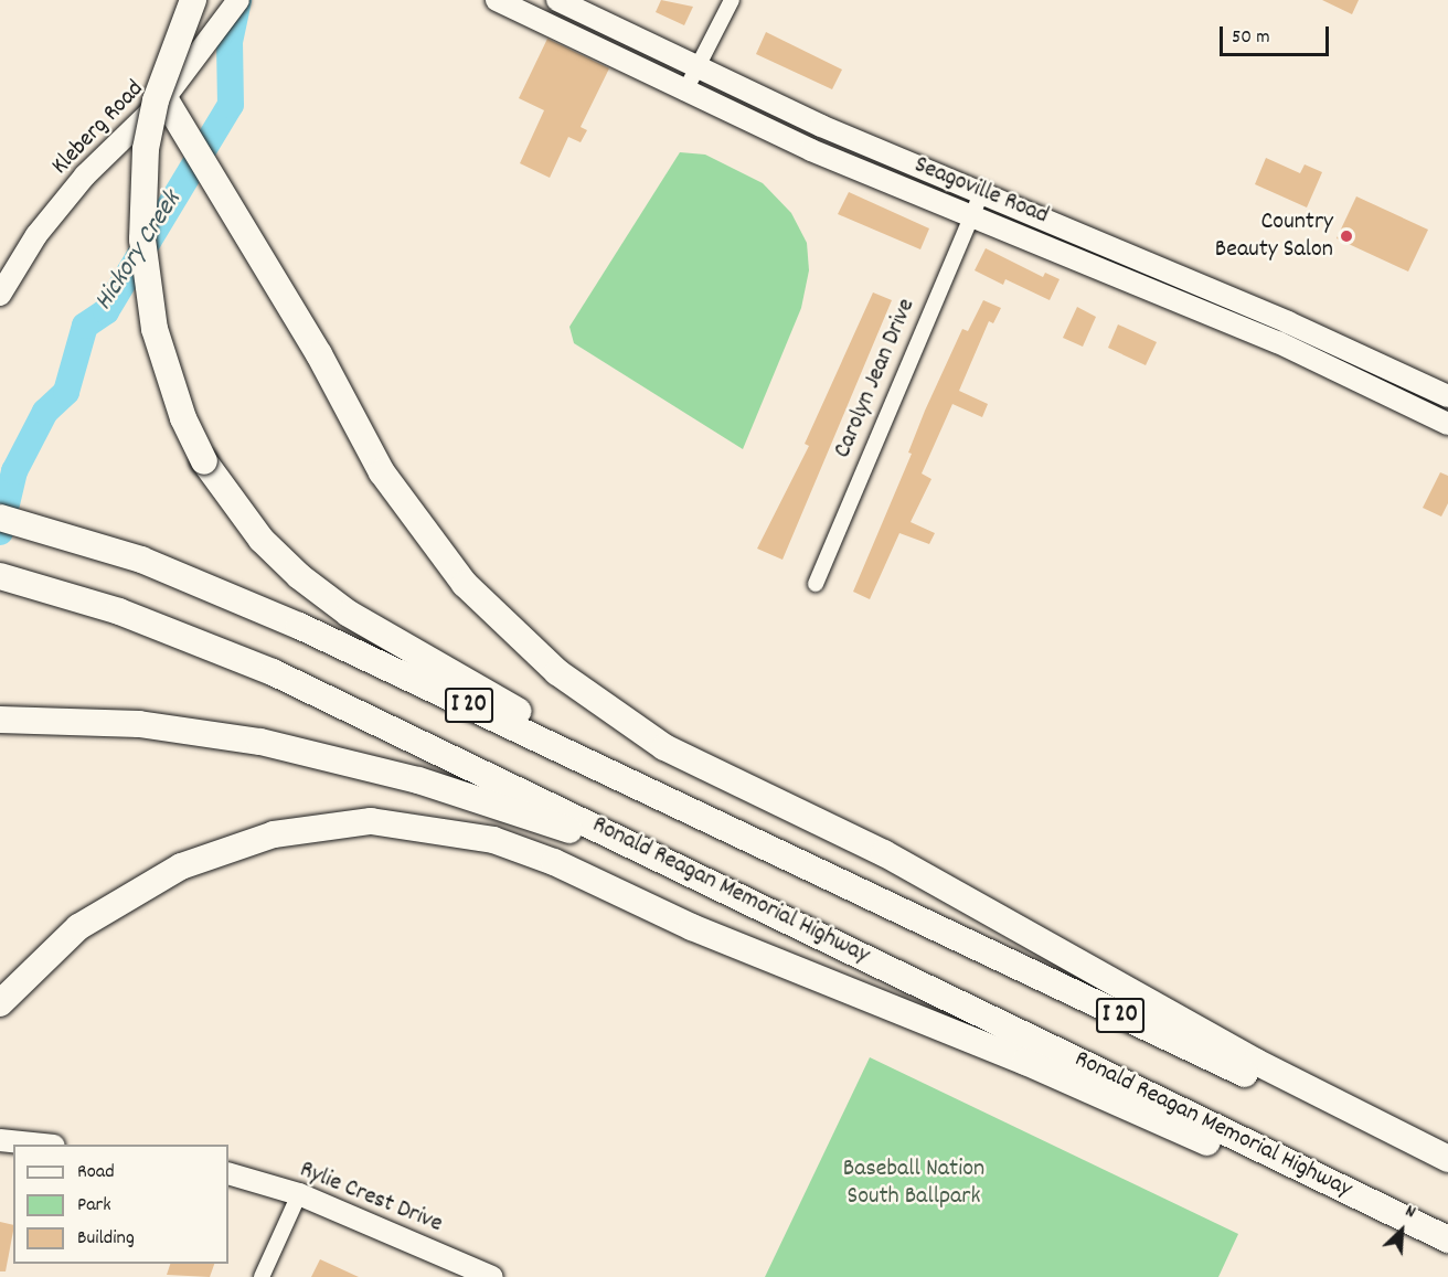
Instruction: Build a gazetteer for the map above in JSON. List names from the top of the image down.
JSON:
{
  "streets": {
    "highway": ["I 20", "Ronald Reagan Memorial Highway"],
    "main road": ["Kleberg Road", "Seagoville Road", "Rylie Crest Drive"],
    "street": ["Carolyn Jean Drive"]
  },
  "crossings": [
    ["Seagoville Road", "Carolyn Jean Drive"]
  ],
  "water": ["Hickory Creek"],
  "parks": ["Baseball Nation South Ballpark"],
  "places": ["Country Beauty Salon"],
  "legend": ["Road", "Park", "Building"],
  "scale_bar": "50 m",
  "north": "top right"
}
